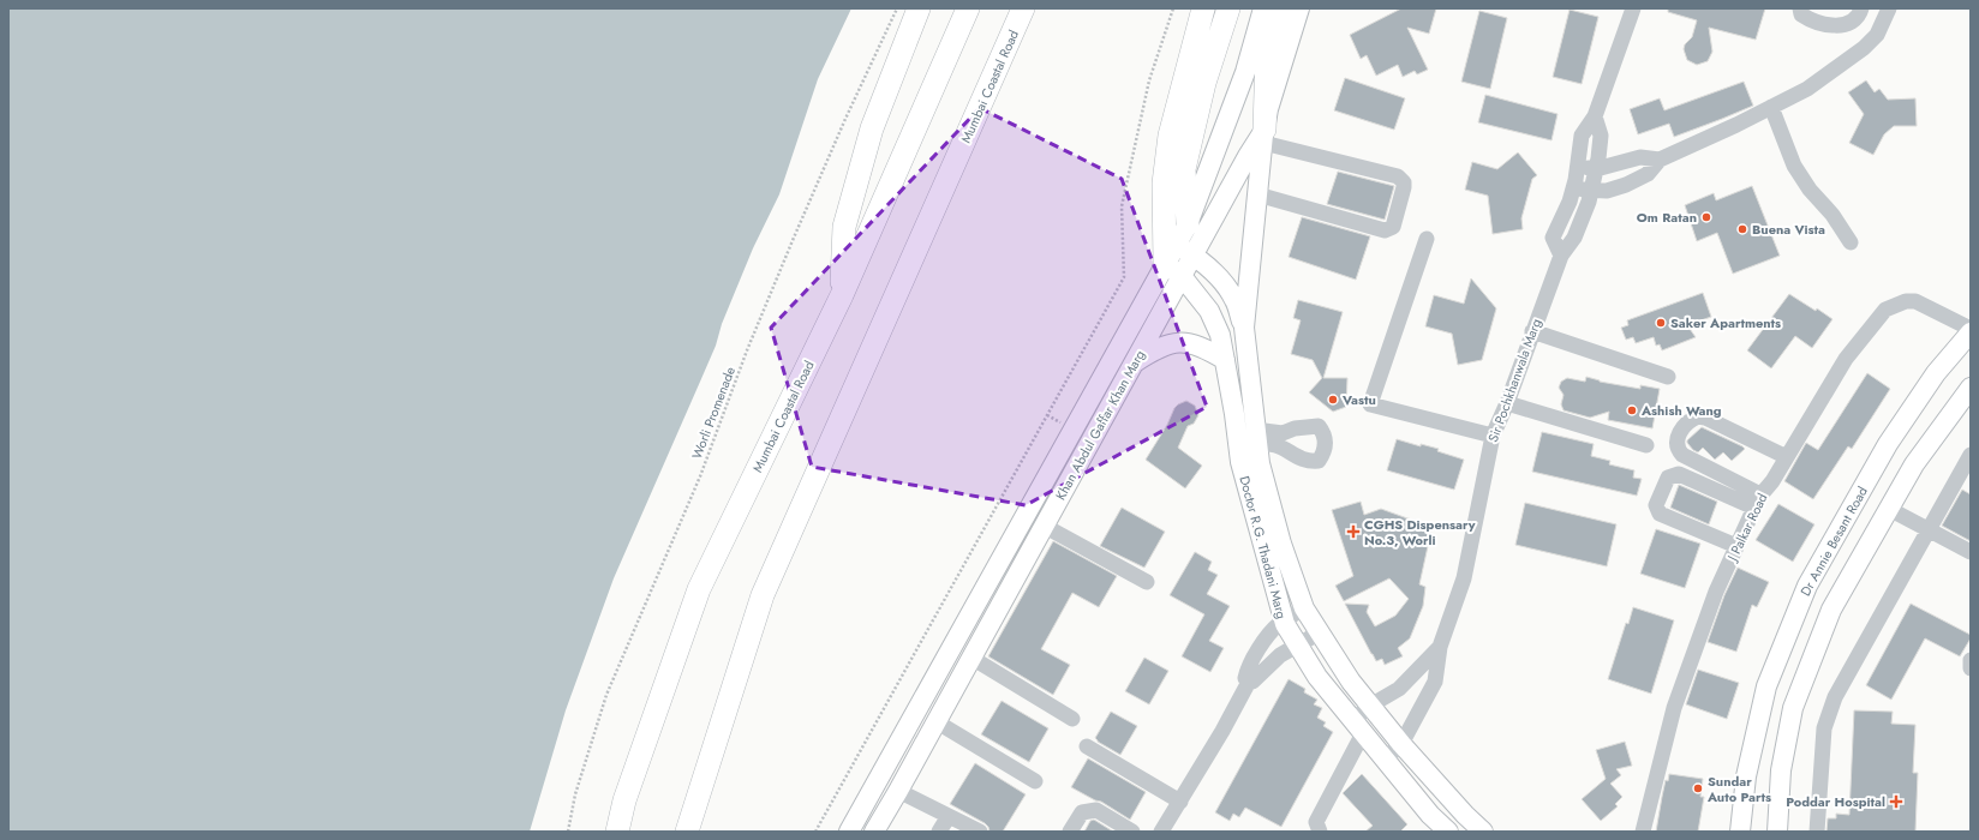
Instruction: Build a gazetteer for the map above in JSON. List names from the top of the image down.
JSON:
{
  "streets": {
    "highway": ["Mumbai Coastal Road"],
    "main road": ["Khan Abdul Gaffar Khan Marg", "Dr Annie Besant Road", "Doctor R.G. Thadani Marg"],
    "street": ["Sir Pochkhanwala Marg", "J Palkar Road"],
    "path": ["Worli Promenade"]
  },
  "crossings": [
    ["Sir Pochkhanwala Marg", "Doctor R.G. Thadani Marg"],
    ["Khan Abdul Gaffar Khan Marg", "Doctor R.G. Thadani Marg"]
  ],
  "places": {
    "other": [
      "Om Ratan",
      "Buena Vista",
      "Saker Apartments",
      "Vastu",
      "Ashish Wang",
      "Sundar Auto Parts"
    ],
    "health": ["CGHS Dispensary No.3, Worli", "Poddar Hospital"]
  }
}
